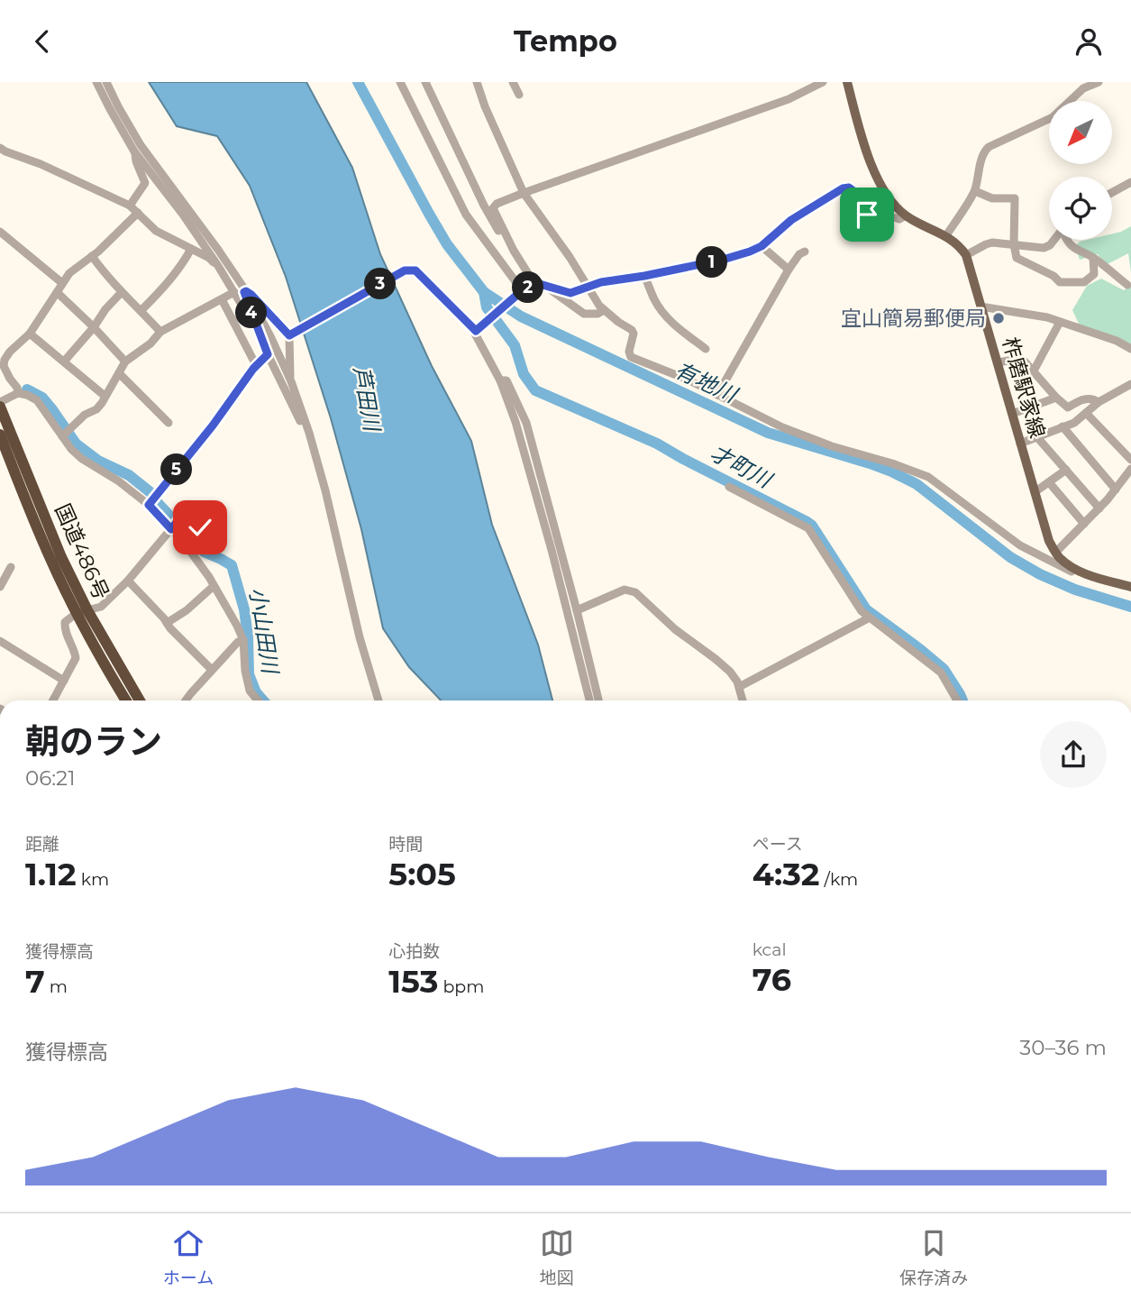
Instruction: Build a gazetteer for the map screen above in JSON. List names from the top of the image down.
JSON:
{
  "streets": {
    "highway": ["国道486号"],
    "main road": ["柞磨駅家線"]
  },
  "water": [
    "有地川",
    "芦田川",
    "才町川",
    "小山田川"
  ],
  "places": ["宜山簡易郵便局"],
  "north": "bottom left",
  "page": {
    "header": "Tempo",
    "pins": [
      "1",
      "3",
      "2",
      "4",
      "5"
    ],
    "heading": ["朝のラン", "06:21"],
    "stats": [
      ["距離", "1.12 km"],
      ["時間", "5:05"],
      ["ペース", "4:32 /km"],
      ["獲得標高", "7 m"],
      ["心拍数", "153 bpm"],
      ["kcal", "76"]
    ],
    "chart": ["獲得標高", "30–36 m"],
    "tabs": ["ホーム", "地図", "保存済み"]
  }
}
